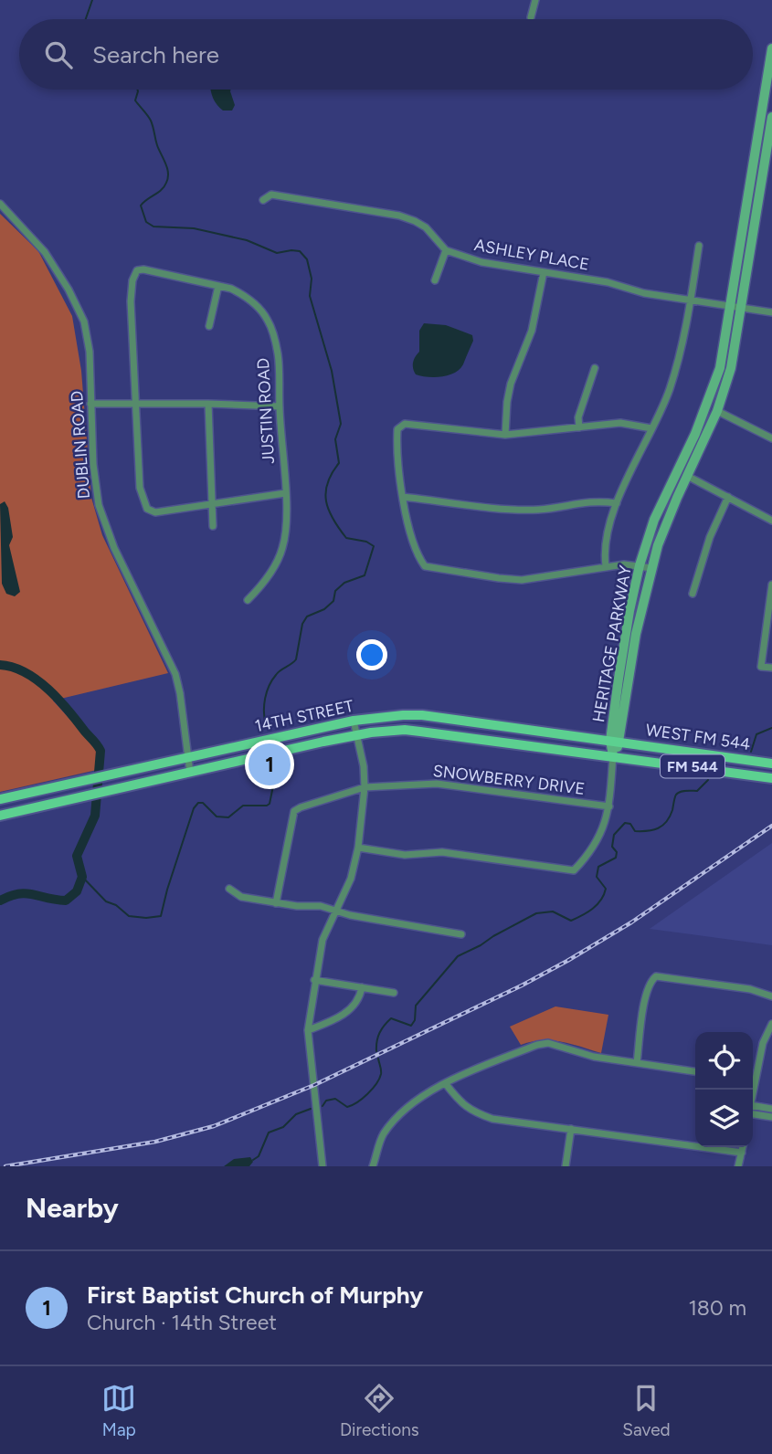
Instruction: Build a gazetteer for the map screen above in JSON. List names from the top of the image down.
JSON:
{
  "streets": {
    "main road": [
      "HERITAGE PARKWAY",
      "14TH STREET",
      "WEST FM 544",
      "FM 544"
    ],
    "street": [
      "ASHLEY PLACE",
      "JUSTIN ROAD",
      "DUBLIN ROAD",
      "SNOWBERRY DRIVE"
    ]
  },
  "crossings": [
    ["ASHLEY PLACE", "HERITAGE PARKWAY"],
    ["DUBLIN ROAD", "14TH STREET"],
    ["HERITAGE PARKWAY", "14TH STREET"],
    ["HERITAGE PARKWAY", "WEST FM 544"],
    ["14TH STREET", "WEST FM 544"]
  ],
  "page": {
    "search": "Search here",
    "pins": "1",
    "heading": "Nearby",
    "list": [
      {
        "mark": "1",
        "name": "First Baptist Church of Murphy",
        "note": "Church · 14th Street",
        "value": "180 m"
      }
    ],
    "nav": ["Map", "Directions", "Saved"]
  }
}
